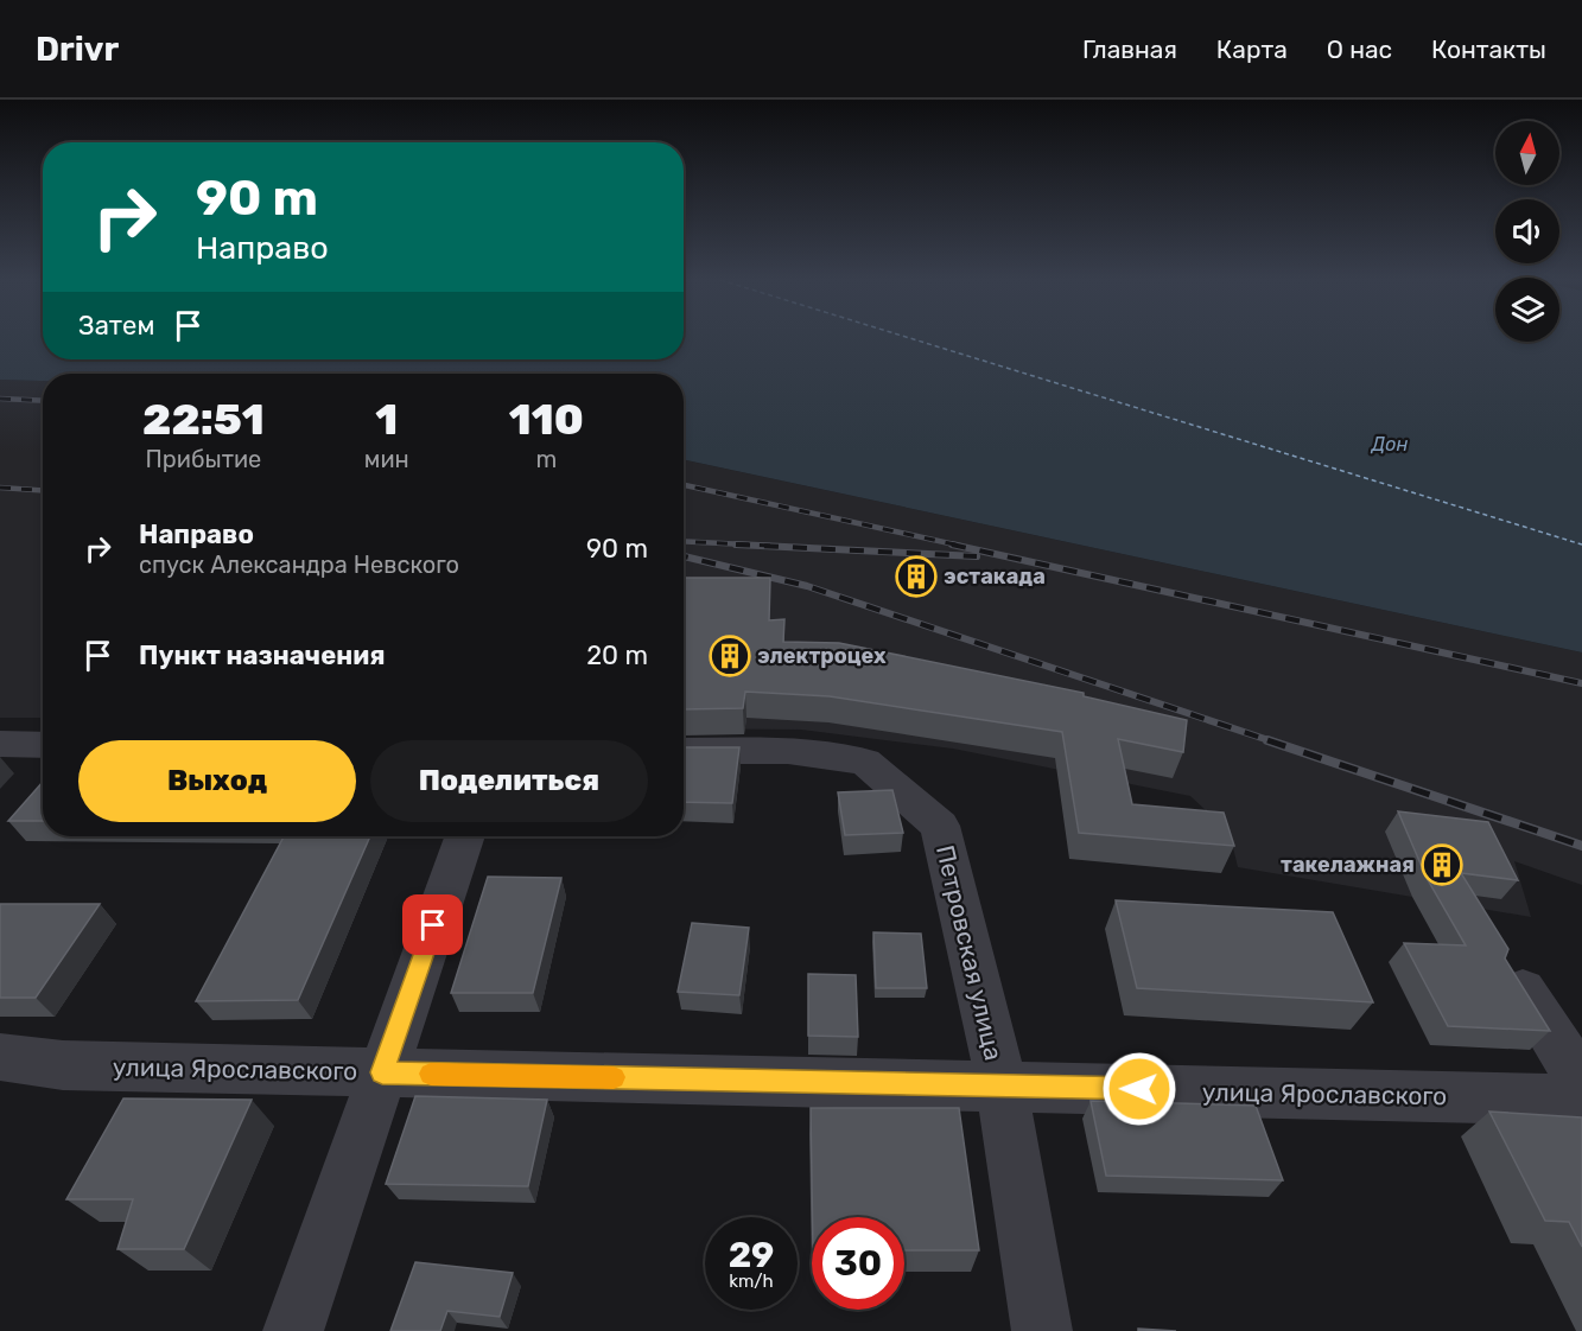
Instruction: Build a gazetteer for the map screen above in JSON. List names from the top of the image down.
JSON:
{
  "streets": {
    "street": ["Петровская улица", "улица Ярославского"]
  },
  "crossings": [
    ["Петровская улица", "улица Ярославского"]
  ],
  "water": ["Дон"],
  "places": {
    "building": ["эстакада", "электроцех", "такелажная"]
  },
  "north": "top",
  "page": {
    "header": "Drivr",
    "nav": [
      "Главная",
      "Карта",
      "О нас",
      "Контакты"
    ],
    "turn": ["90 m", "Направо"],
    "then": "Затем",
    "eta": [
      "22:51",
      "Прибытие",
      "1",
      "мин",
      "110",
      "m"
    ],
    "list": [
      {
        "name": "Направо",
        "note": "спуск Александра Невского",
        "value": "90 m"
      },
      {
        "name": "Пункт назначения",
        "value": "20 m"
      }
    ],
    "buttons": ["Выход", "Поделиться"],
    "speed": "29 km/h",
    "limit": "30"
  }
}
